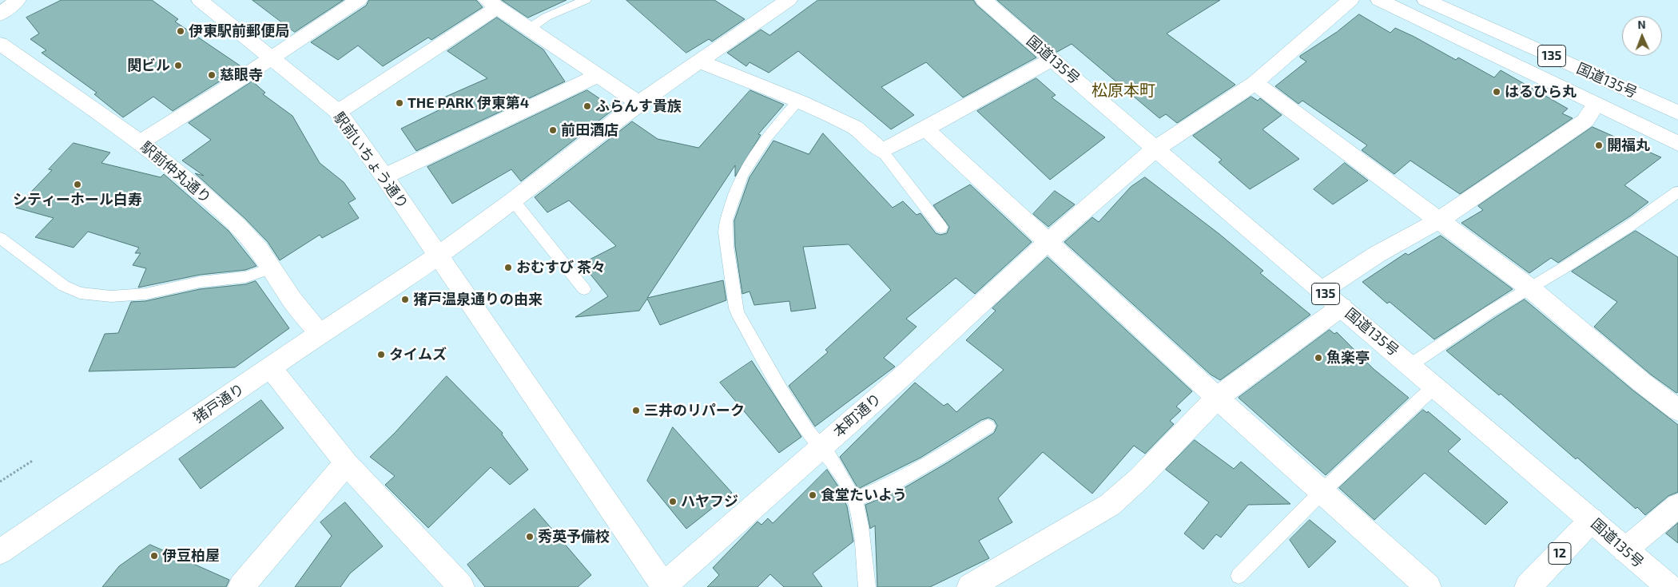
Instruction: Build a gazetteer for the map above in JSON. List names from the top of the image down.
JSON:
{
  "streets": {
    "main road": [
      "135",
      "国道135号",
      "駅前いちょう通り",
      "駅前仲丸通り",
      "猪戸通り",
      "本町通り",
      "12"
    ]
  },
  "crossings": [
    ["国道135号", "本町通り"],
    ["国道135号", "12"],
    ["駅前いちょう通り", "猪戸通り"],
    ["駅前いちょう通り", "本町通り"],
    ["駅前仲丸通り", "猪戸通り"]
  ],
  "districts": ["松原本町"],
  "places": [
    "伊東駅前郵便局",
    "関ビル",
    "慈眼寺",
    "はるひら丸",
    "THE PARK 伊東第4",
    "ふらんす貴族",
    "前田酒店",
    "開福丸",
    "シティーホール白寿",
    "おむすび 茶々",
    "猪戸温泉通りの由来",
    "タイムズ",
    "魚楽亭",
    "三井のリパーク",
    "食堂たいよう",
    "ハヤフジ",
    "秀英予備校",
    "伊豆柏屋"
  ],
  "north": "top"
}
